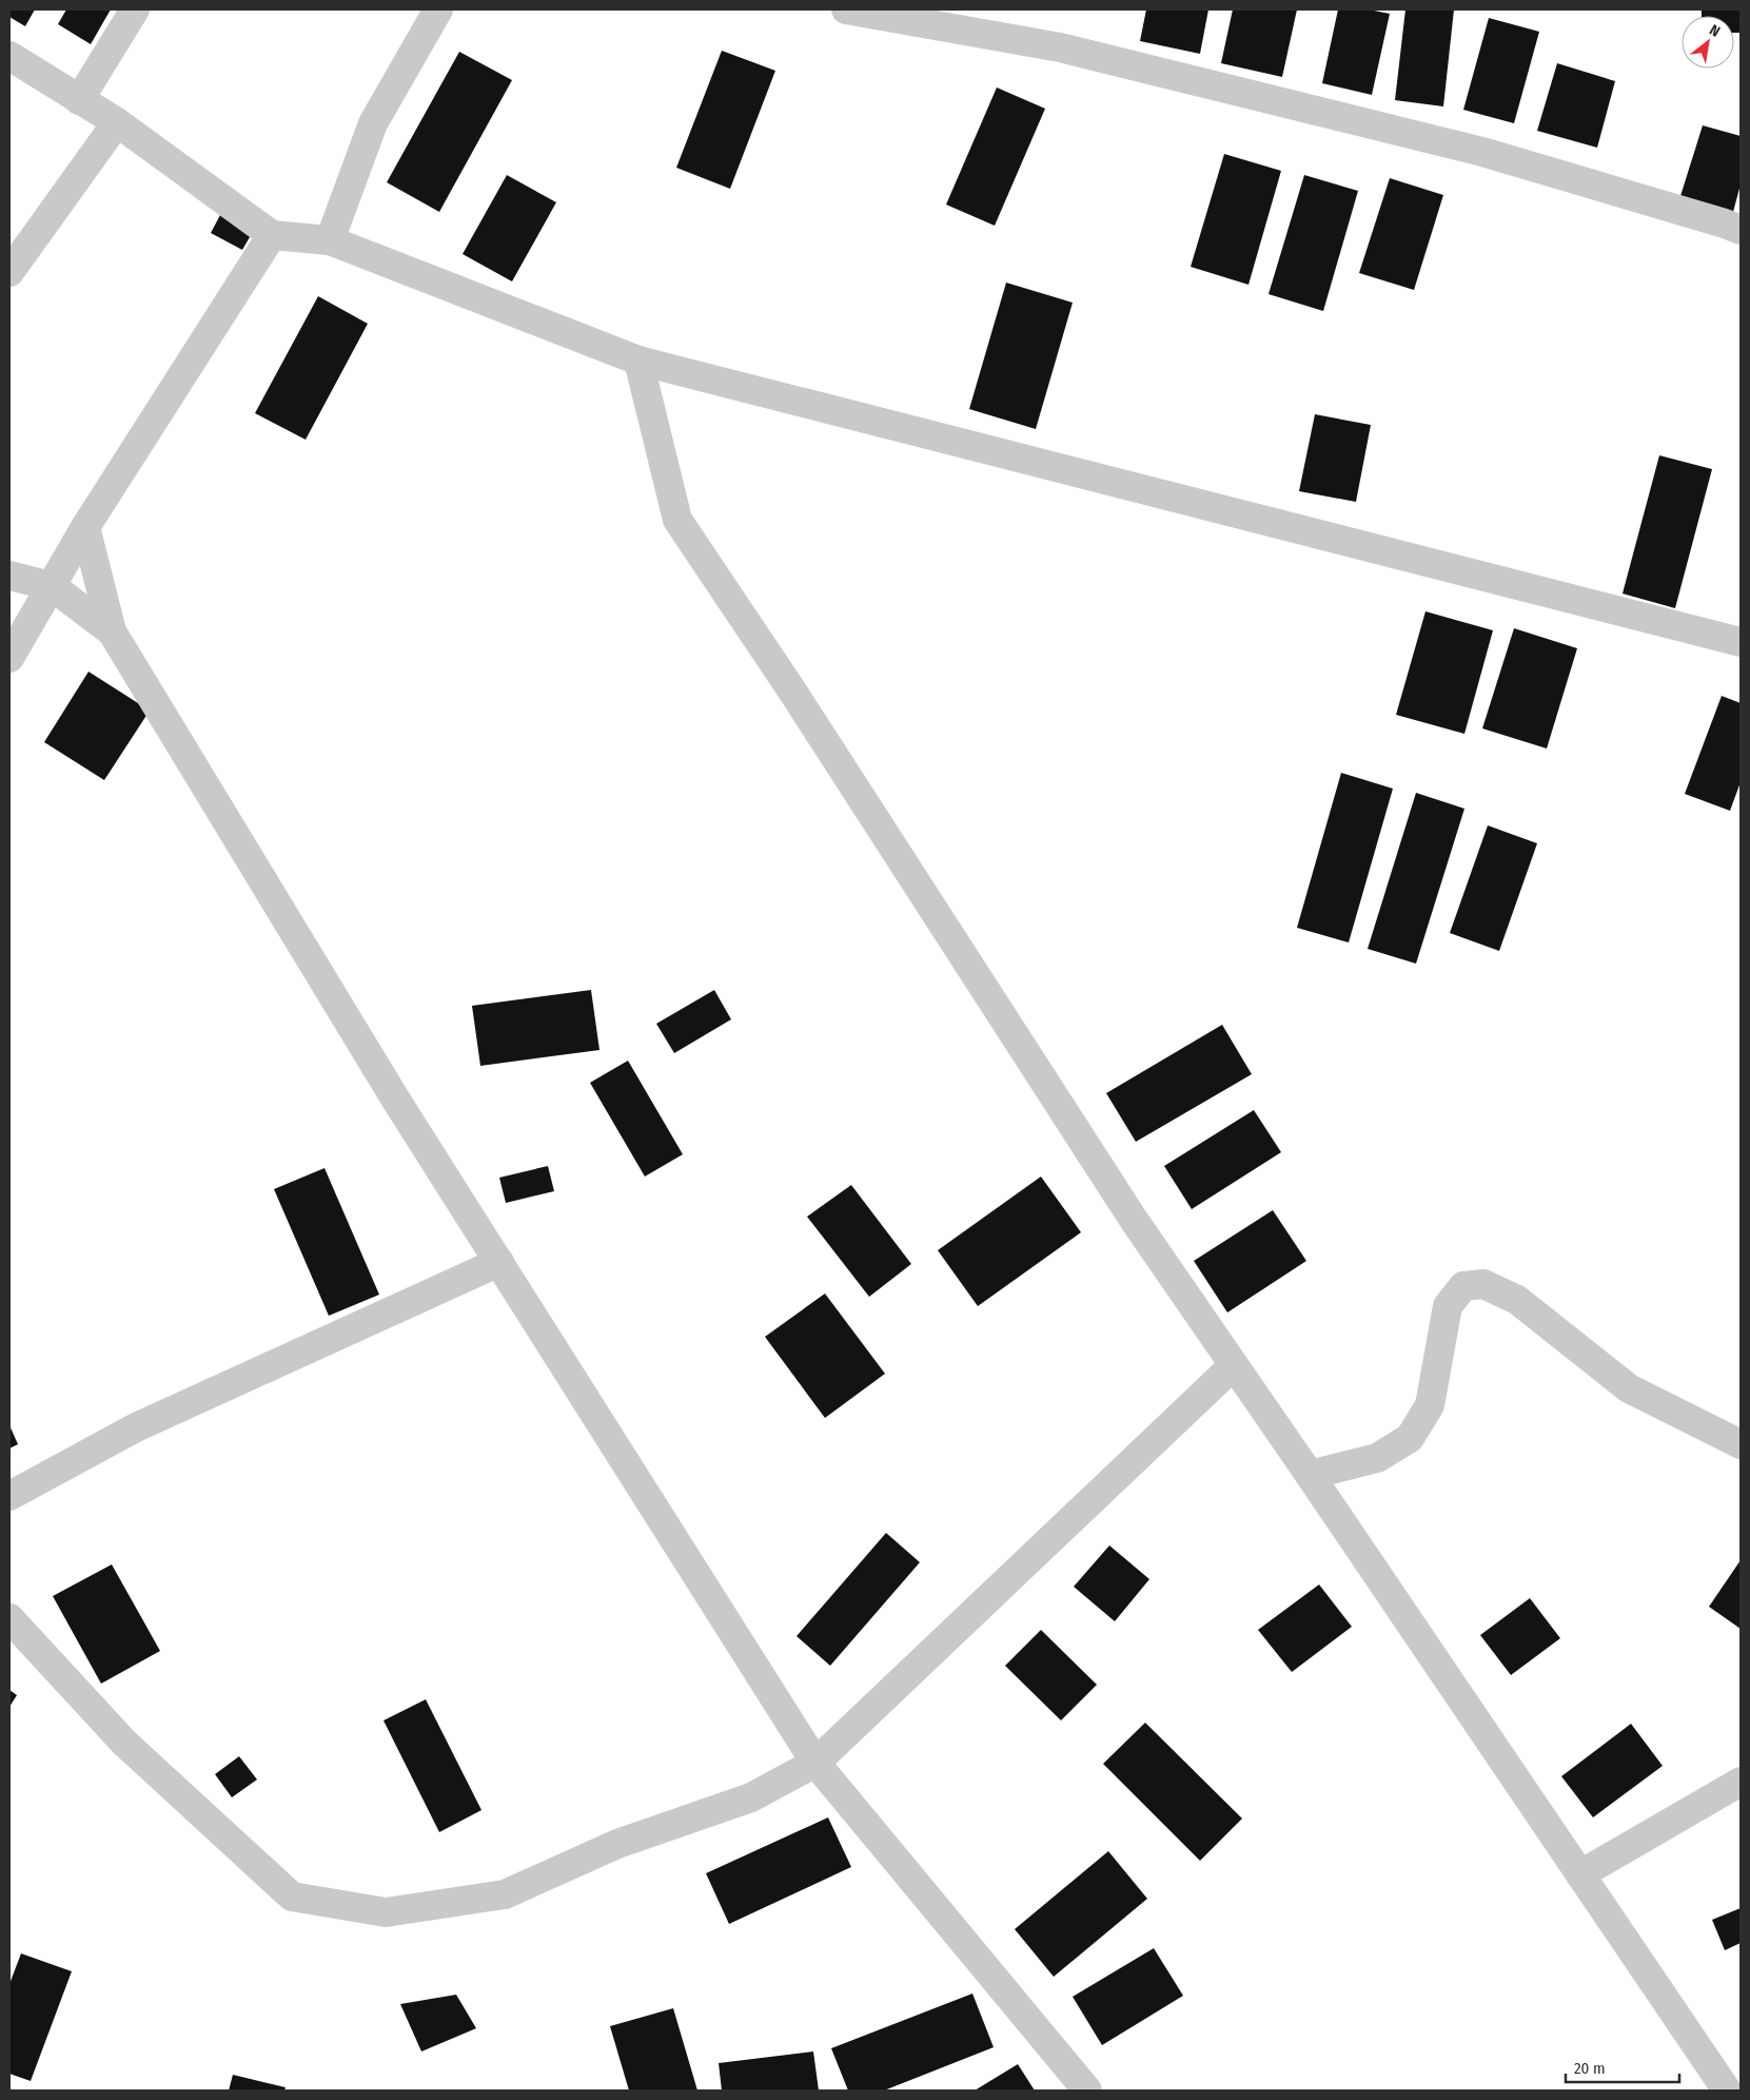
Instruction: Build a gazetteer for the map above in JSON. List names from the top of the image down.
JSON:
{
  "scale_bar": "20 m",
  "north": "top right"
}
